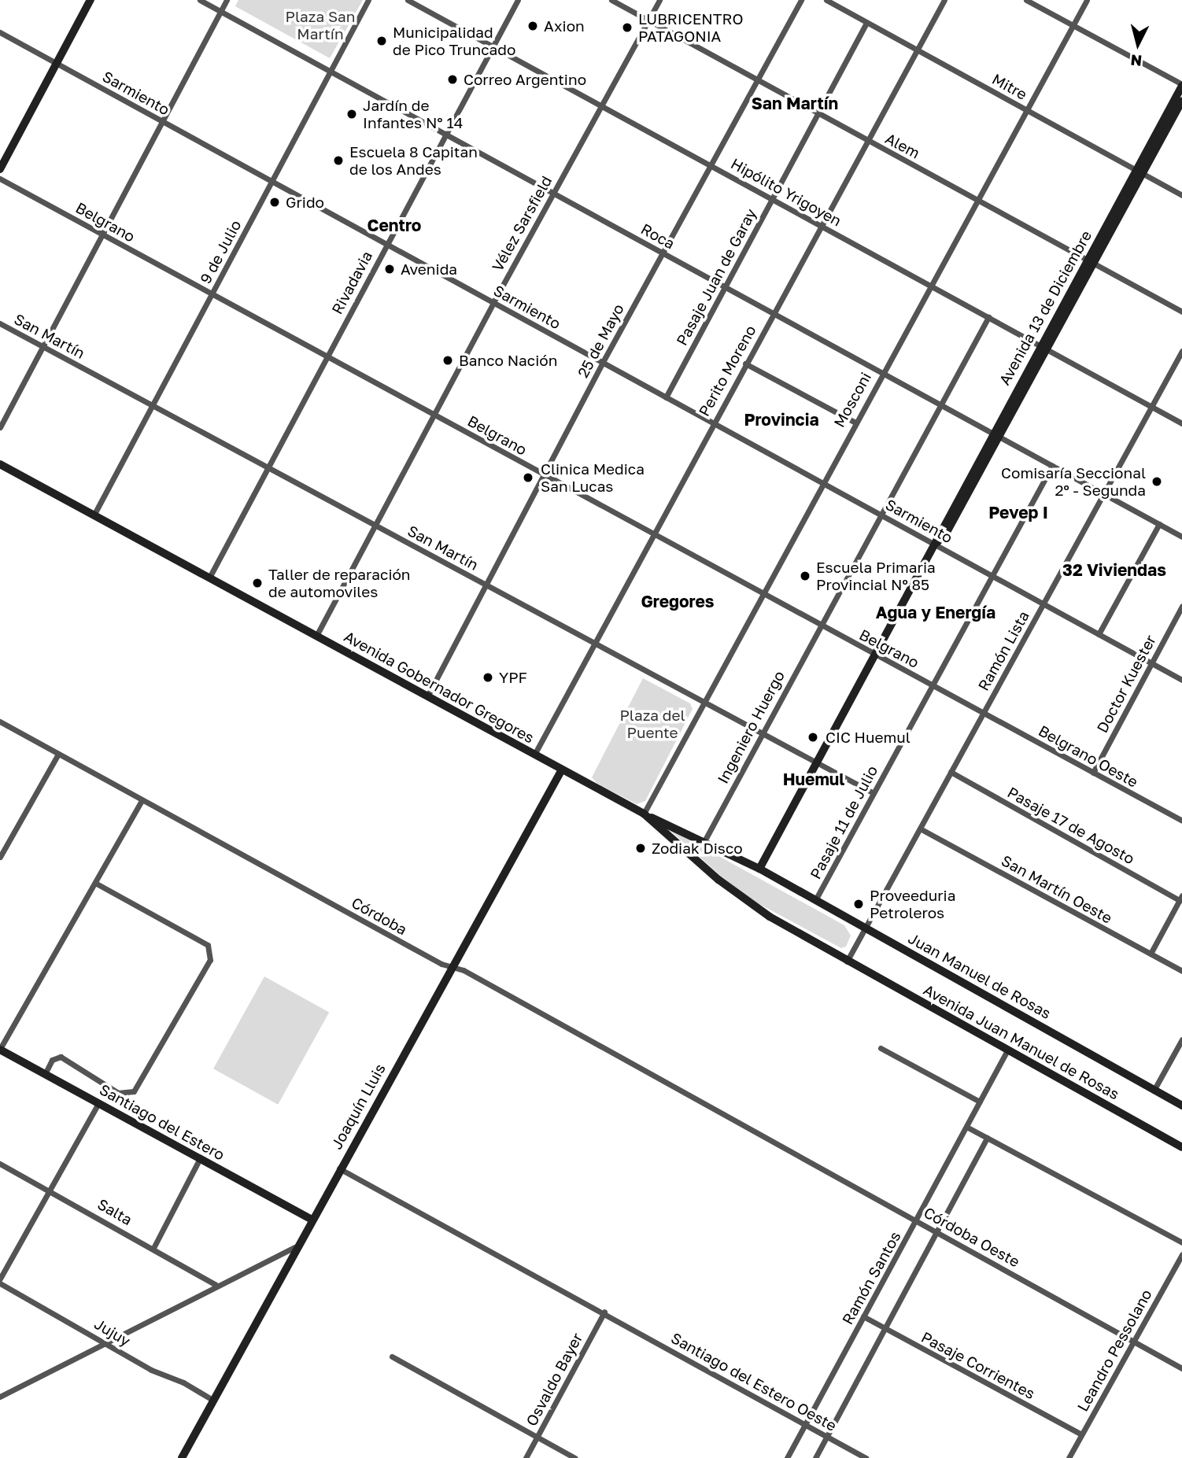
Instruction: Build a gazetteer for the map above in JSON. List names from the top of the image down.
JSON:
{
  "streets": {
    "street": [
      "Mitre",
      "Sarmiento",
      "Alem",
      "Hipólito Yrigoyen",
      "Belgrano",
      "Vélez Sarsfield",
      "Roca",
      "9 de Julio",
      "Pasaje Juan de Garay",
      "Rivadavia",
      "Avenida 13 de Diciembre",
      "San Martín",
      "25 de Mayo",
      "Perito Moreno",
      "Mosconi",
      "Ramón Lista",
      "Doctor Kuester",
      "Avenida Gobernador Gregores",
      "Ingeniero Huergo",
      "Belgrano Oeste",
      "Pasaje 11 de Julio",
      "Pasaje 17 de Agosto",
      "San Martín Oeste",
      "Córdoba",
      "Juan Manuel de Rosas",
      "Avenida Juan Manuel de Rosas",
      "Joaquín Lluis",
      "Santiago del Estero",
      "Salta",
      "Córdoba Oeste",
      "Ramón Santos",
      "Jujuy",
      "Leandro Pessolano",
      "Pasaje Corrientes",
      "Osvaldo Bayer",
      "Santiago del Estero Oeste"
    ]
  },
  "crossings": [
    ["Mitre", "Pasaje Juan de Garay"],
    ["Mitre", "Avenida 13 de Diciembre"],
    ["Mitre", "Perito Moreno"],
    ["Mitre", "Mosconi"],
    ["Sarmiento", "Vélez Sarsfield"],
    ["Sarmiento", "9 de Julio"],
    ["Sarmiento", "Pasaje Juan de Garay"],
    ["Sarmiento", "Rivadavia"],
    ["Sarmiento", "Avenida 13 de Diciembre"],
    ["Sarmiento", "25 de Mayo"],
    ["Sarmiento", "Perito Moreno"],
    ["Sarmiento", "Mosconi"],
    ["Sarmiento", "Ramón Lista"],
    ["Sarmiento", "Doctor Kuester"],
    ["Sarmiento", "Ingeniero Huergo"],
    ["Sarmiento", "Pasaje 11 de Julio"],
    ["Alem", "Vélez Sarsfield"],
    ["Alem", "Pasaje Juan de Garay"],
    ["Alem", "Avenida 13 de Diciembre"],
    ["Alem", "25 de Mayo"],
    ["Alem", "Perito Moreno"],
    ["Alem", "Mosconi"],
    ["Hipólito Yrigoyen", "Vélez Sarsfield"],
    ["Hipólito Yrigoyen", "Pasaje Juan de Garay"],
    ["Hipólito Yrigoyen", "Rivadavia"],
    ["Hipólito Yrigoyen", "Avenida 13 de Diciembre"],
    ["Hipólito Yrigoyen", "25 de Mayo"],
    ["Hipólito Yrigoyen", "Perito Moreno"],
    ["Hipólito Yrigoyen", "Mosconi"],
    ["Hipólito Yrigoyen", "Ramón Lista"],
    ["Hipólito Yrigoyen", "Ingeniero Huergo"],
    ["Belgrano", "Vélez Sarsfield"],
    ["Belgrano", "9 de Julio"],
    ["Belgrano", "Rivadavia"],
    ["Belgrano", "Avenida 13 de Diciembre"],
    ["Belgrano", "25 de Mayo"],
    ["Belgrano", "Perito Moreno"],
    ["Belgrano", "Mosconi"],
    ["Belgrano", "Ramón Lista"],
    ["Belgrano", "Ingeniero Huergo"],
    ["Belgrano", "Belgrano Oeste"],
    ["Belgrano", "Pasaje 11 de Julio"],
    ["Vélez Sarsfield", "Roca"],
    ["Vélez Sarsfield", "San Martín"],
    ["Vélez Sarsfield", "Avenida Gobernador Gregores"],
    ["Roca", "9 de Julio"],
    ["Roca", "Pasaje Juan de Garay"],
    ["Roca", "Rivadavia"],
    ["Roca", "Avenida 13 de Diciembre"],
    ["Roca", "25 de Mayo"],
    ["Roca", "Perito Moreno"],
    ["Roca", "Mosconi"],
    ["Roca", "Ramón Lista"],
    ["Roca", "Ingeniero Huergo"],
    ["Roca", "Pasaje 11 de Julio"],
    ["9 de Julio", "San Martín"],
    ["9 de Julio", "Avenida Gobernador Gregores"],
    ["Rivadavia", "San Martín"],
    ["Rivadavia", "Avenida Gobernador Gregores"],
    ["Avenida 13 de Diciembre", "San Martín"],
    ["Avenida 13 de Diciembre", "Juan Manuel de Rosas"],
    ["San Martín", "25 de Mayo"],
    ["San Martín", "Perito Moreno"],
    ["San Martín", "Mosconi"],
    ["San Martín", "Ingeniero Huergo"],
    ["San Martín", "Pasaje 11 de Julio"],
    ["25 de Mayo", "Avenida Gobernador Gregores"],
    ["Perito Moreno", "Avenida Gobernador Gregores"],
    ["Mosconi", "Avenida Gobernador Gregores"],
    ["Mosconi", "Juan Manuel de Rosas"],
    ["Ramón Lista", "Avenida Gobernador Gregores"],
    ["Ramón Lista", "Belgrano Oeste"],
    ["Ramón Lista", "Pasaje 17 de Agosto"],
    ["Ramón Lista", "San Martín Oeste"],
    ["Ramón Lista", "Juan Manuel de Rosas"],
    ["Ramón Lista", "Avenida Juan Manuel de Rosas"],
    ["Doctor Kuester", "Belgrano Oeste"],
    ["Avenida Gobernador Gregores", "Juan Manuel de Rosas"],
    ["Avenida Gobernador Gregores", "Avenida Juan Manuel de Rosas"],
    ["Avenida Gobernador Gregores", "Joaquín Lluis"],
    ["Ingeniero Huergo", "Juan Manuel de Rosas"],
    ["Pasaje 11 de Julio", "Juan Manuel de Rosas"],
    ["Córdoba", "Joaquín Lluis"],
    ["Córdoba", "Córdoba Oeste"],
    ["Avenida Juan Manuel de Rosas", "Ramón Santos"],
    ["Joaquín Lluis", "Santiago del Estero"],
    ["Joaquín Lluis", "Jujuy"],
    ["Córdoba Oeste", "Ramón Santos"],
    ["Córdoba Oeste", "Leandro Pessolano"],
    ["Ramón Santos", "Pasaje Corrientes"],
    ["Ramón Santos", "Santiago del Estero Oeste"],
    ["Leandro Pessolano", "Pasaje Corrientes"],
    ["Osvaldo Bayer", "Santiago del Estero Oeste"]
  ],
  "districts": [
    "San Martín",
    "Centro",
    "Provincia",
    "Pevep I",
    "32 Viviendas",
    "Gregores",
    "Agua y Energía",
    "Huemul"
  ],
  "parks": ["Plaza San Martín", "Plaza del Puente"],
  "places": [
    "Axion",
    "LUBRICENTRO PATAGONIA",
    "Municipalidad de Pico Truncado",
    "Correo Argentino",
    "Jardín de Infantes N° 14",
    "Escuela 8 Capitan de los Andes",
    "Grido",
    "Avenida",
    "Banco Nación",
    "Clinica Medica San Lucas",
    "Comisaría Seccional 2º - Segunda",
    "Escuela Primaria Provincial Nº 85",
    "Taller de reparación de automoviles",
    "YPF",
    "CIC Huemul",
    "Zodiak Disco",
    "Proveeduria Petroleros"
  ],
  "north": "bottom"
}
